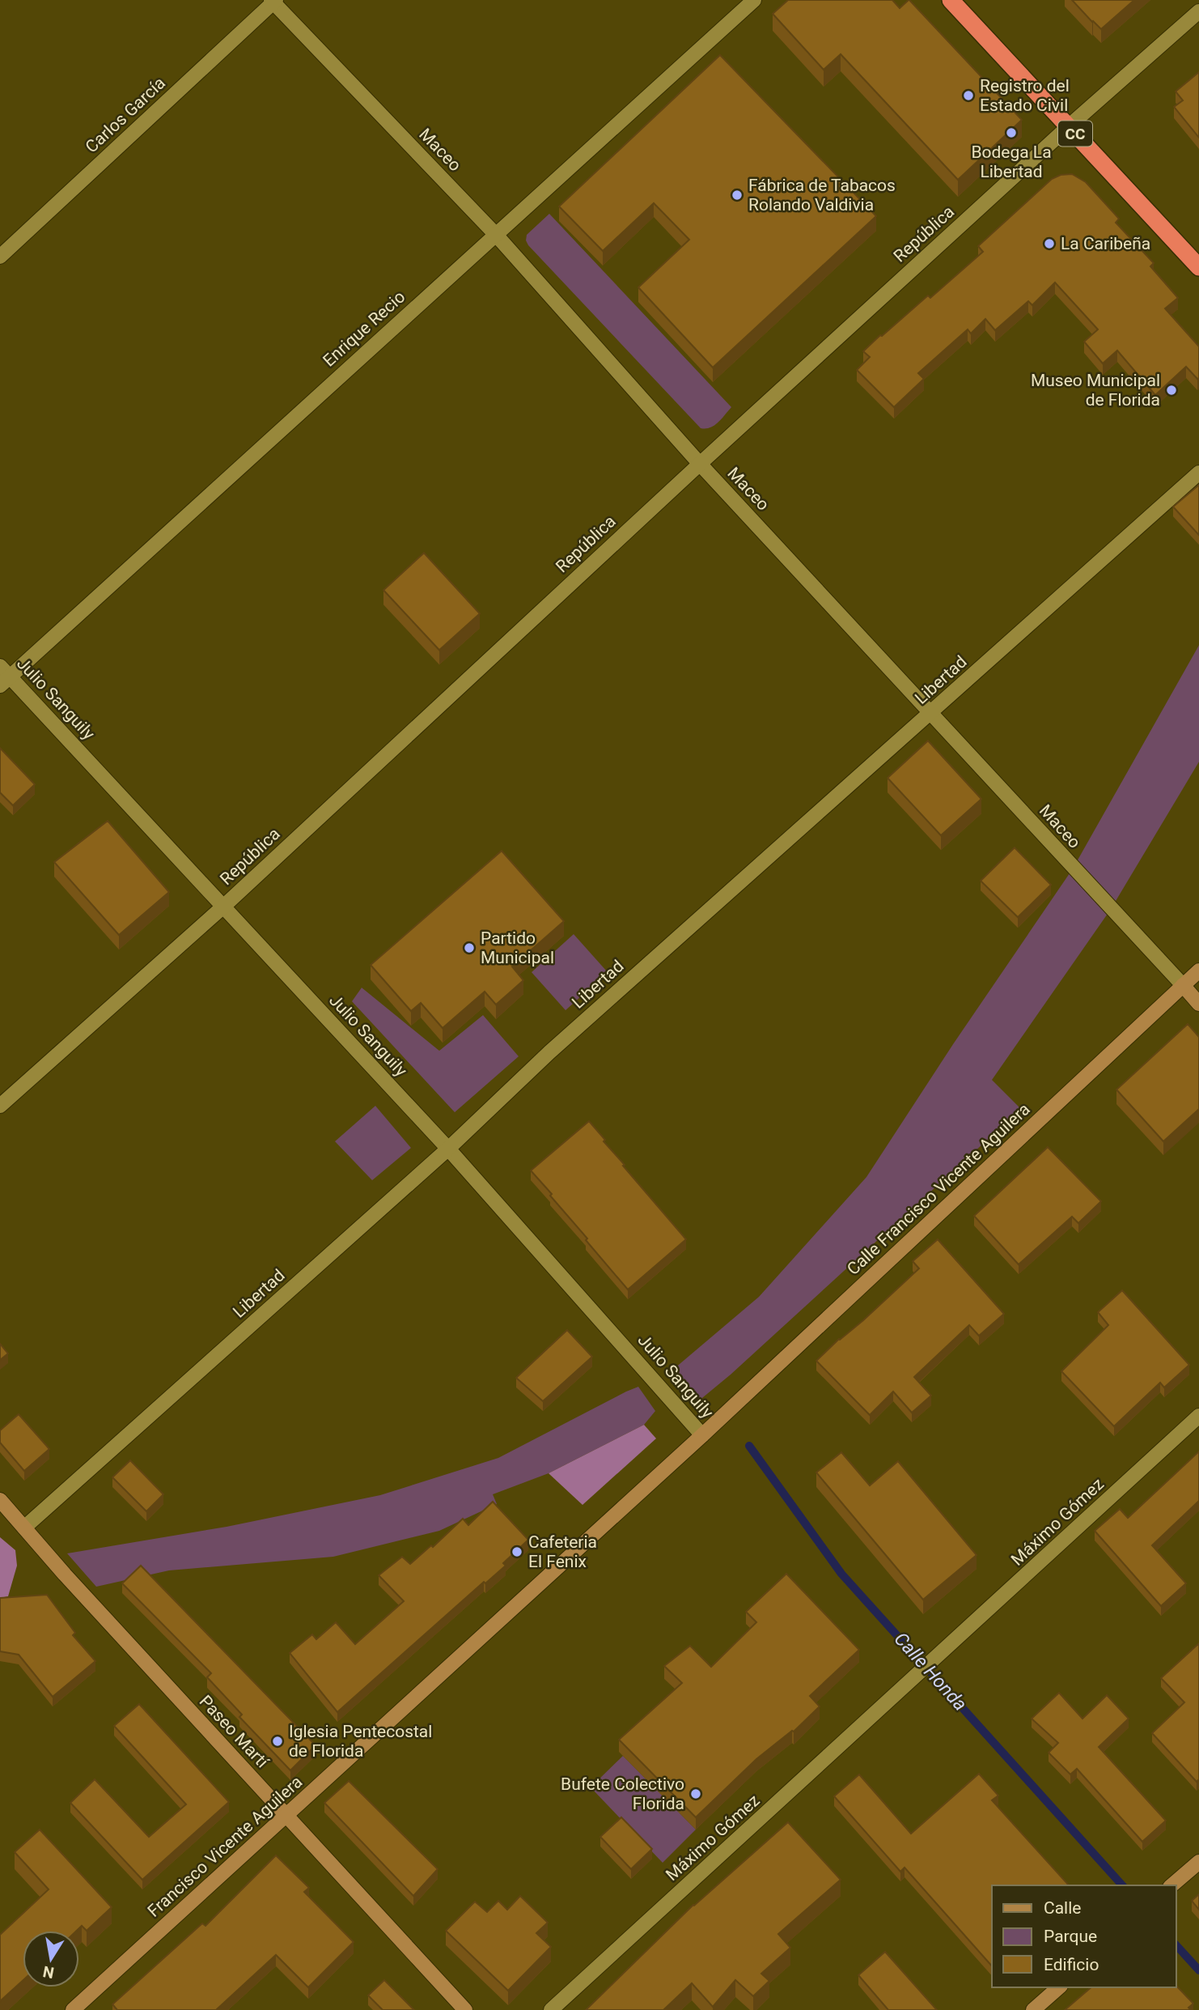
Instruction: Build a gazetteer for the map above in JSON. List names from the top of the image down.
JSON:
{
  "streets": {
    "highway": ["CC"],
    "street": [
      "Carlos García",
      "Maceo",
      "República",
      "Enrique Recio",
      "Libertad",
      "Julio Sanguily",
      "Calle Francisco Vicente Aguilera",
      "Máximo Gómez",
      "Paseo Martí",
      "Francisco Vicente Aguilera"
    ]
  },
  "crossings": [
    ["Carlos García", "Maceo"],
    ["CC", "República"],
    ["Maceo", "República"],
    ["Maceo", "Enrique Recio"],
    ["Maceo", "Libertad"],
    ["Maceo", "Calle Francisco Vicente Aguilera"],
    ["República", "Julio Sanguily"],
    ["Enrique Recio", "Julio Sanguily"],
    ["Libertad", "Julio Sanguily"],
    ["Libertad", "Paseo Martí"],
    ["Julio Sanguily", "Calle Francisco Vicente Aguilera"],
    ["Julio Sanguily", "Francisco Vicente Aguilera"],
    ["Calle Francisco Vicente Aguilera", "Francisco Vicente Aguilera"],
    ["Paseo Martí", "Francisco Vicente Aguilera"]
  ],
  "water": ["Calle Honda"],
  "places": [
    "Registro del Estado Civil",
    "Bodega La Libertad",
    "Fábrica de Tabacos Rolando Valdivia",
    "La Caribeña",
    "Museo Municipal de Florida",
    "Partido Municipal",
    "Cafeteria El Fenix",
    "Iglesia Pentecostal de Florida",
    "Bufete Colectivo Florida"
  ],
  "legend": ["Calle", "Parque", "Edificio"],
  "north": "bottom"
}
